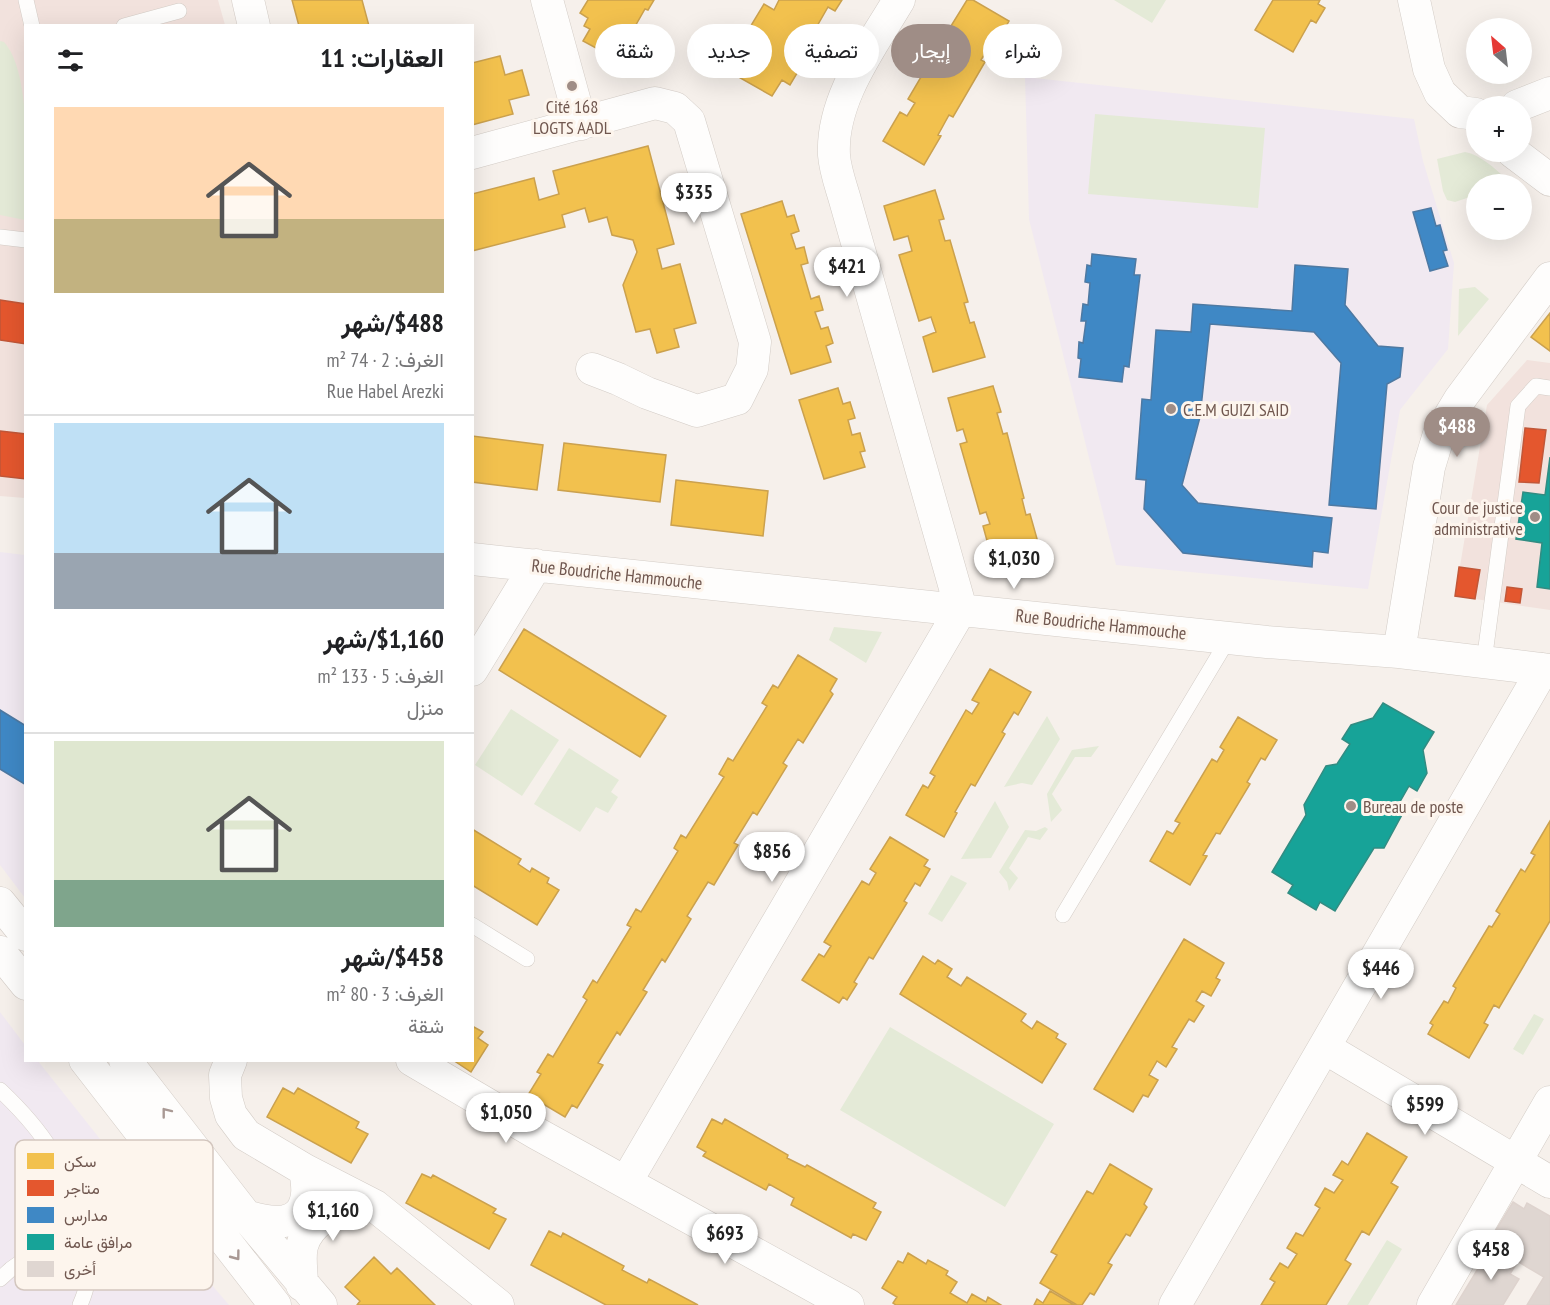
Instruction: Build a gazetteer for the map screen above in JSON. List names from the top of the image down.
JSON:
{
  "streets": {
    "street": ["Rue Boudriche Hammouche"]
  },
  "places": [
    "Cité 168 LOGTS AADL",
    "C.E.M GUIZI SAID",
    "Cour de justice administrative",
    "Bureau de poste"
  ],
  "legend": [
    "سكن",
    "متاجر",
    "مدارس",
    "مرافق عامة",
    "أخرى"
  ],
  "north": "top left",
  "page": {
    "map_buttons": ["+", "−"],
    "chip": [
      "شراء",
      "إيجار",
      "تصفية",
      "جديد",
      "شقة"
    ],
    "heading": "العقارات: 11",
    "list": [
      {
        "name": "$488/شهر",
        "note": "الغرف: 2 · 74 m² · Rue Habel Arezki"
      },
      {
        "name": "$1,160/شهر",
        "note": "الغرف: 5 · 133 m² · منزل"
      },
      {
        "name": "$458/شهر",
        "note": "الغرف: 3 · 80 m² · شقة"
      }
    ],
    "price": [
      "$335",
      "$421",
      "$488",
      "$1,030",
      "$856",
      "$446",
      "$599",
      "$1,050",
      "$1,160",
      "$693",
      "$458"
    ]
  }
}
